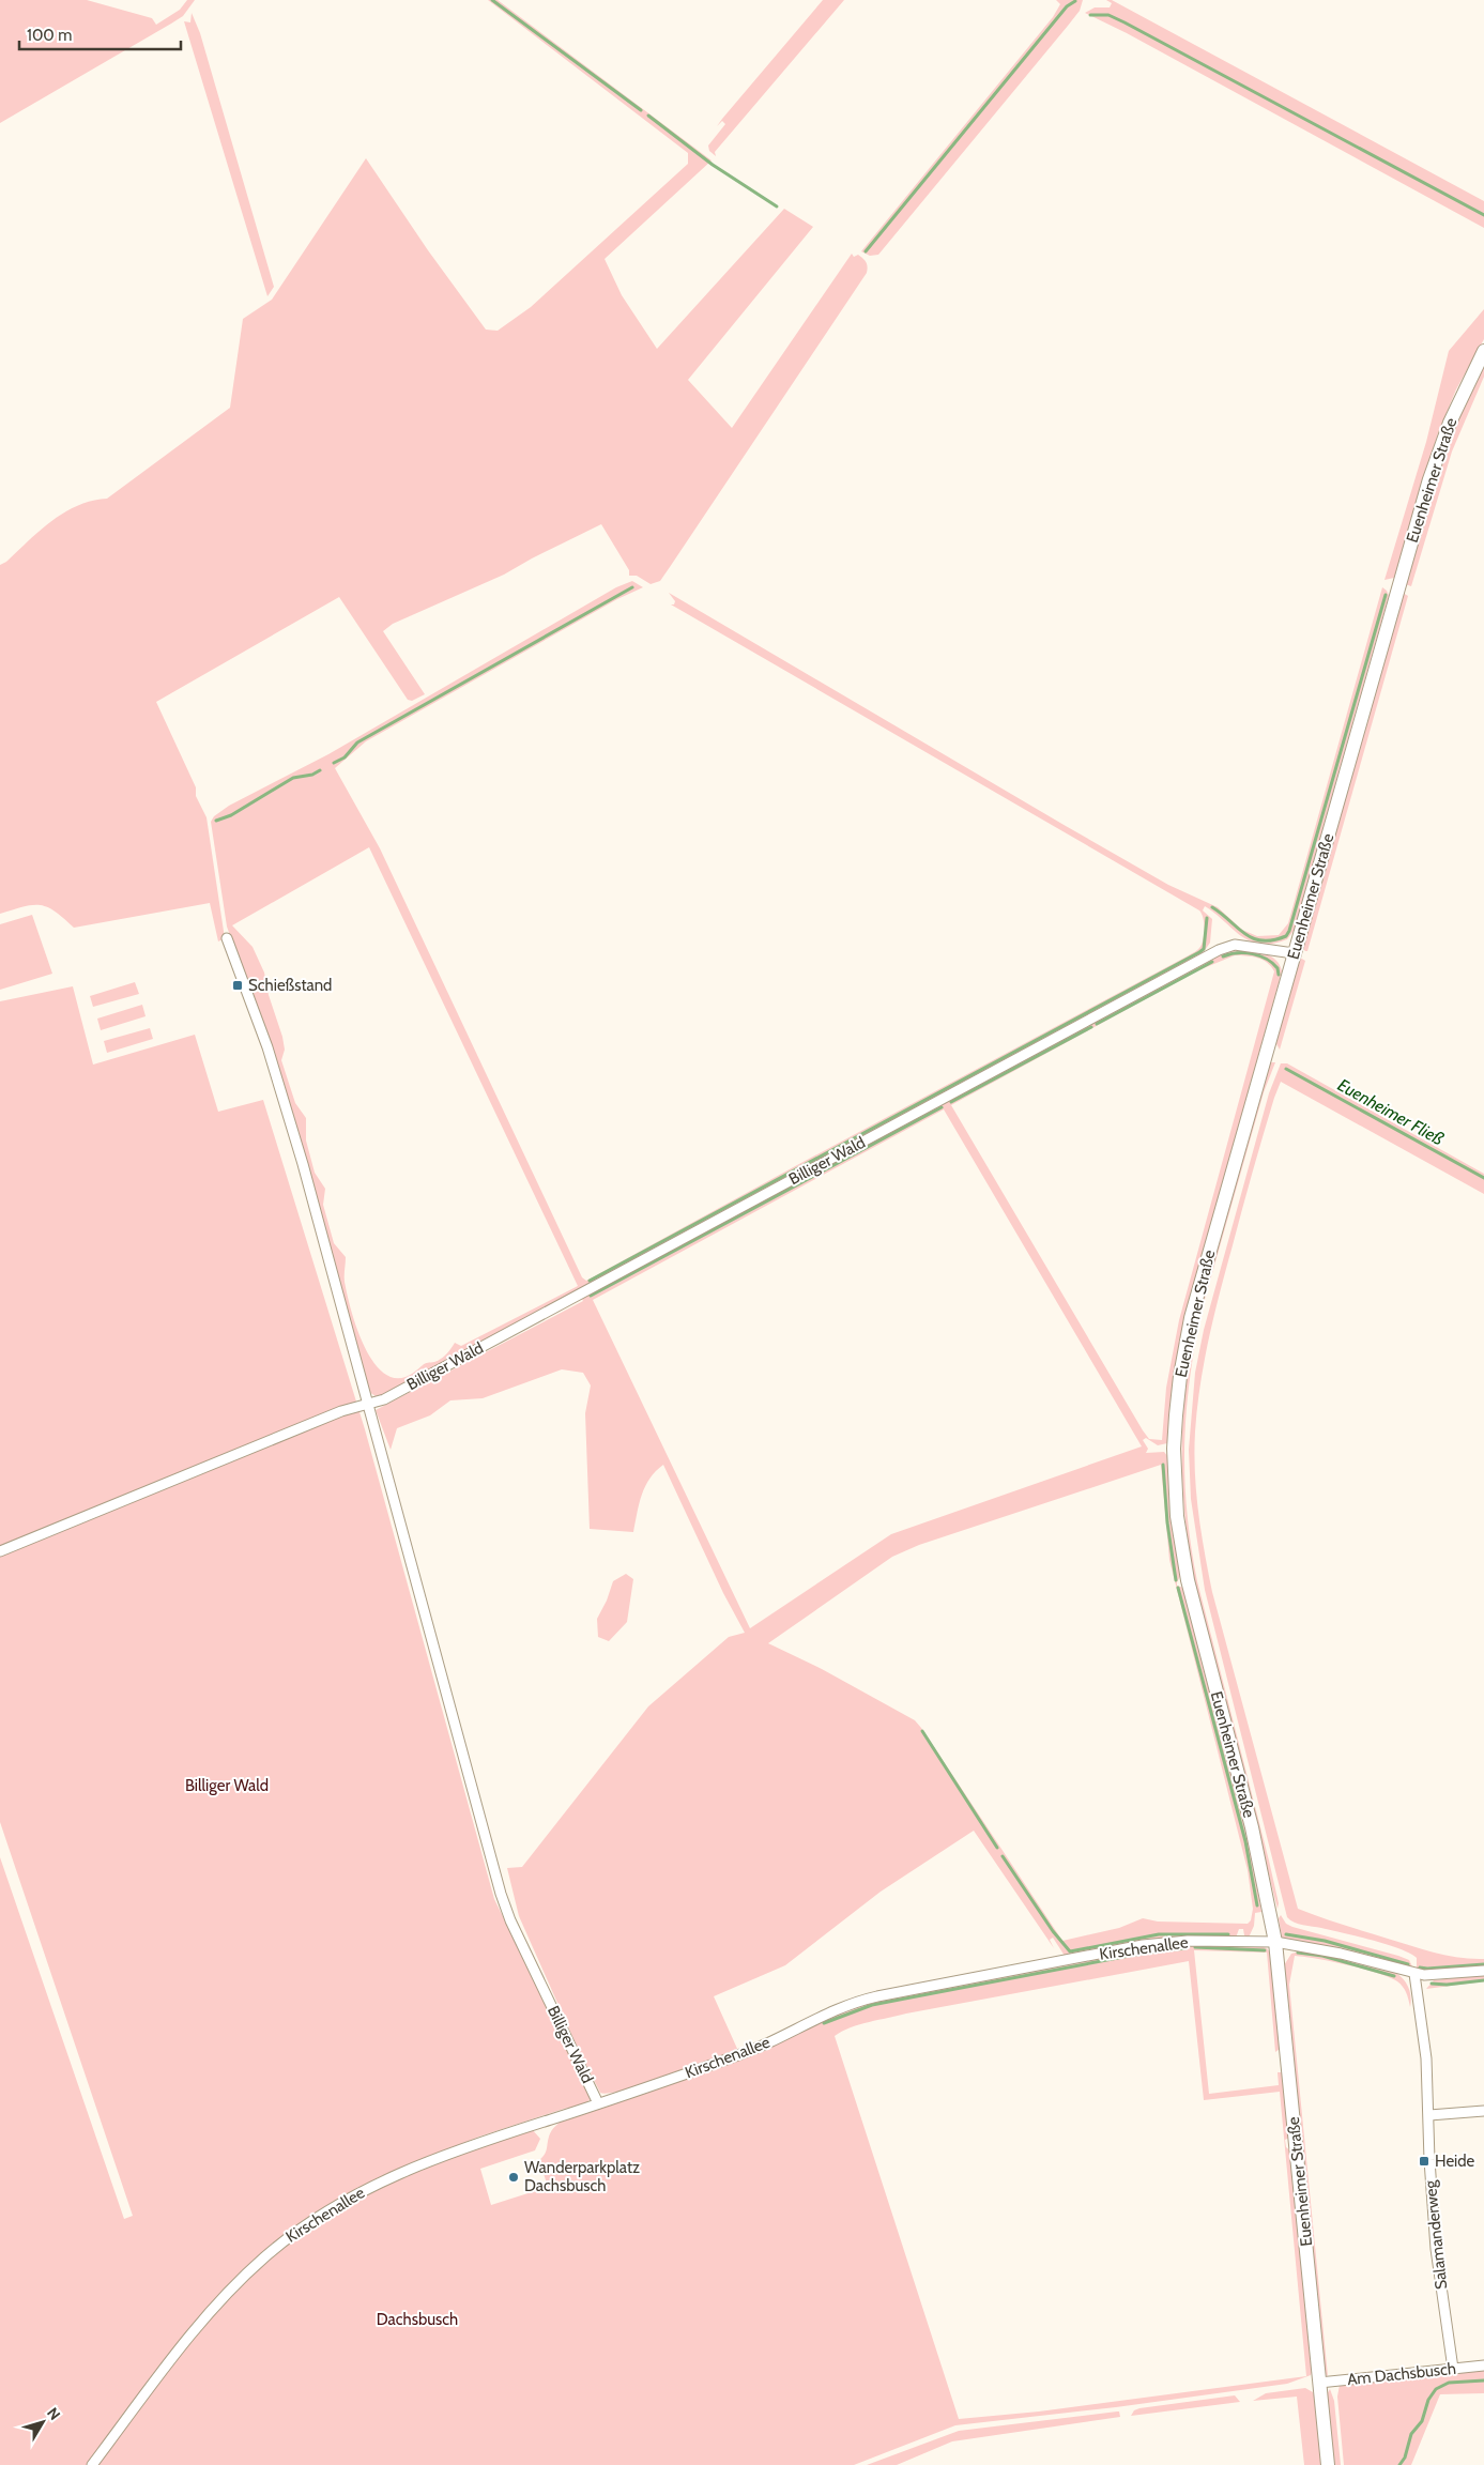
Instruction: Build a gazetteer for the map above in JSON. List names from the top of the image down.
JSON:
{
  "streets": {
    "main road": ["Euenheimer Straße"],
    "street": [
      "Billiger Wald",
      "Kirschenallee",
      "Salamanderweg",
      "Am Dachsbusch"
    ]
  },
  "crossings": [
    ["Euenheimer Straße", "Billiger Wald"],
    ["Euenheimer Straße", "Kirschenallee"],
    ["Euenheimer Straße", "Am Dachsbusch"],
    ["Billiger Wald", "Kirschenallee"],
    ["Kirschenallee", "Salamanderweg"],
    ["Salamanderweg", "Am Dachsbusch"]
  ],
  "water": ["Euenheimer Fließ"],
  "parks": ["Billiger Wald", "Dachsbusch"],
  "places": {
    "transit": ["Schießstand", "Heide"],
    "other": ["Wanderparkplatz Dachsbusch"]
  },
  "scale_bar": "100 m",
  "north": "top right"
}
